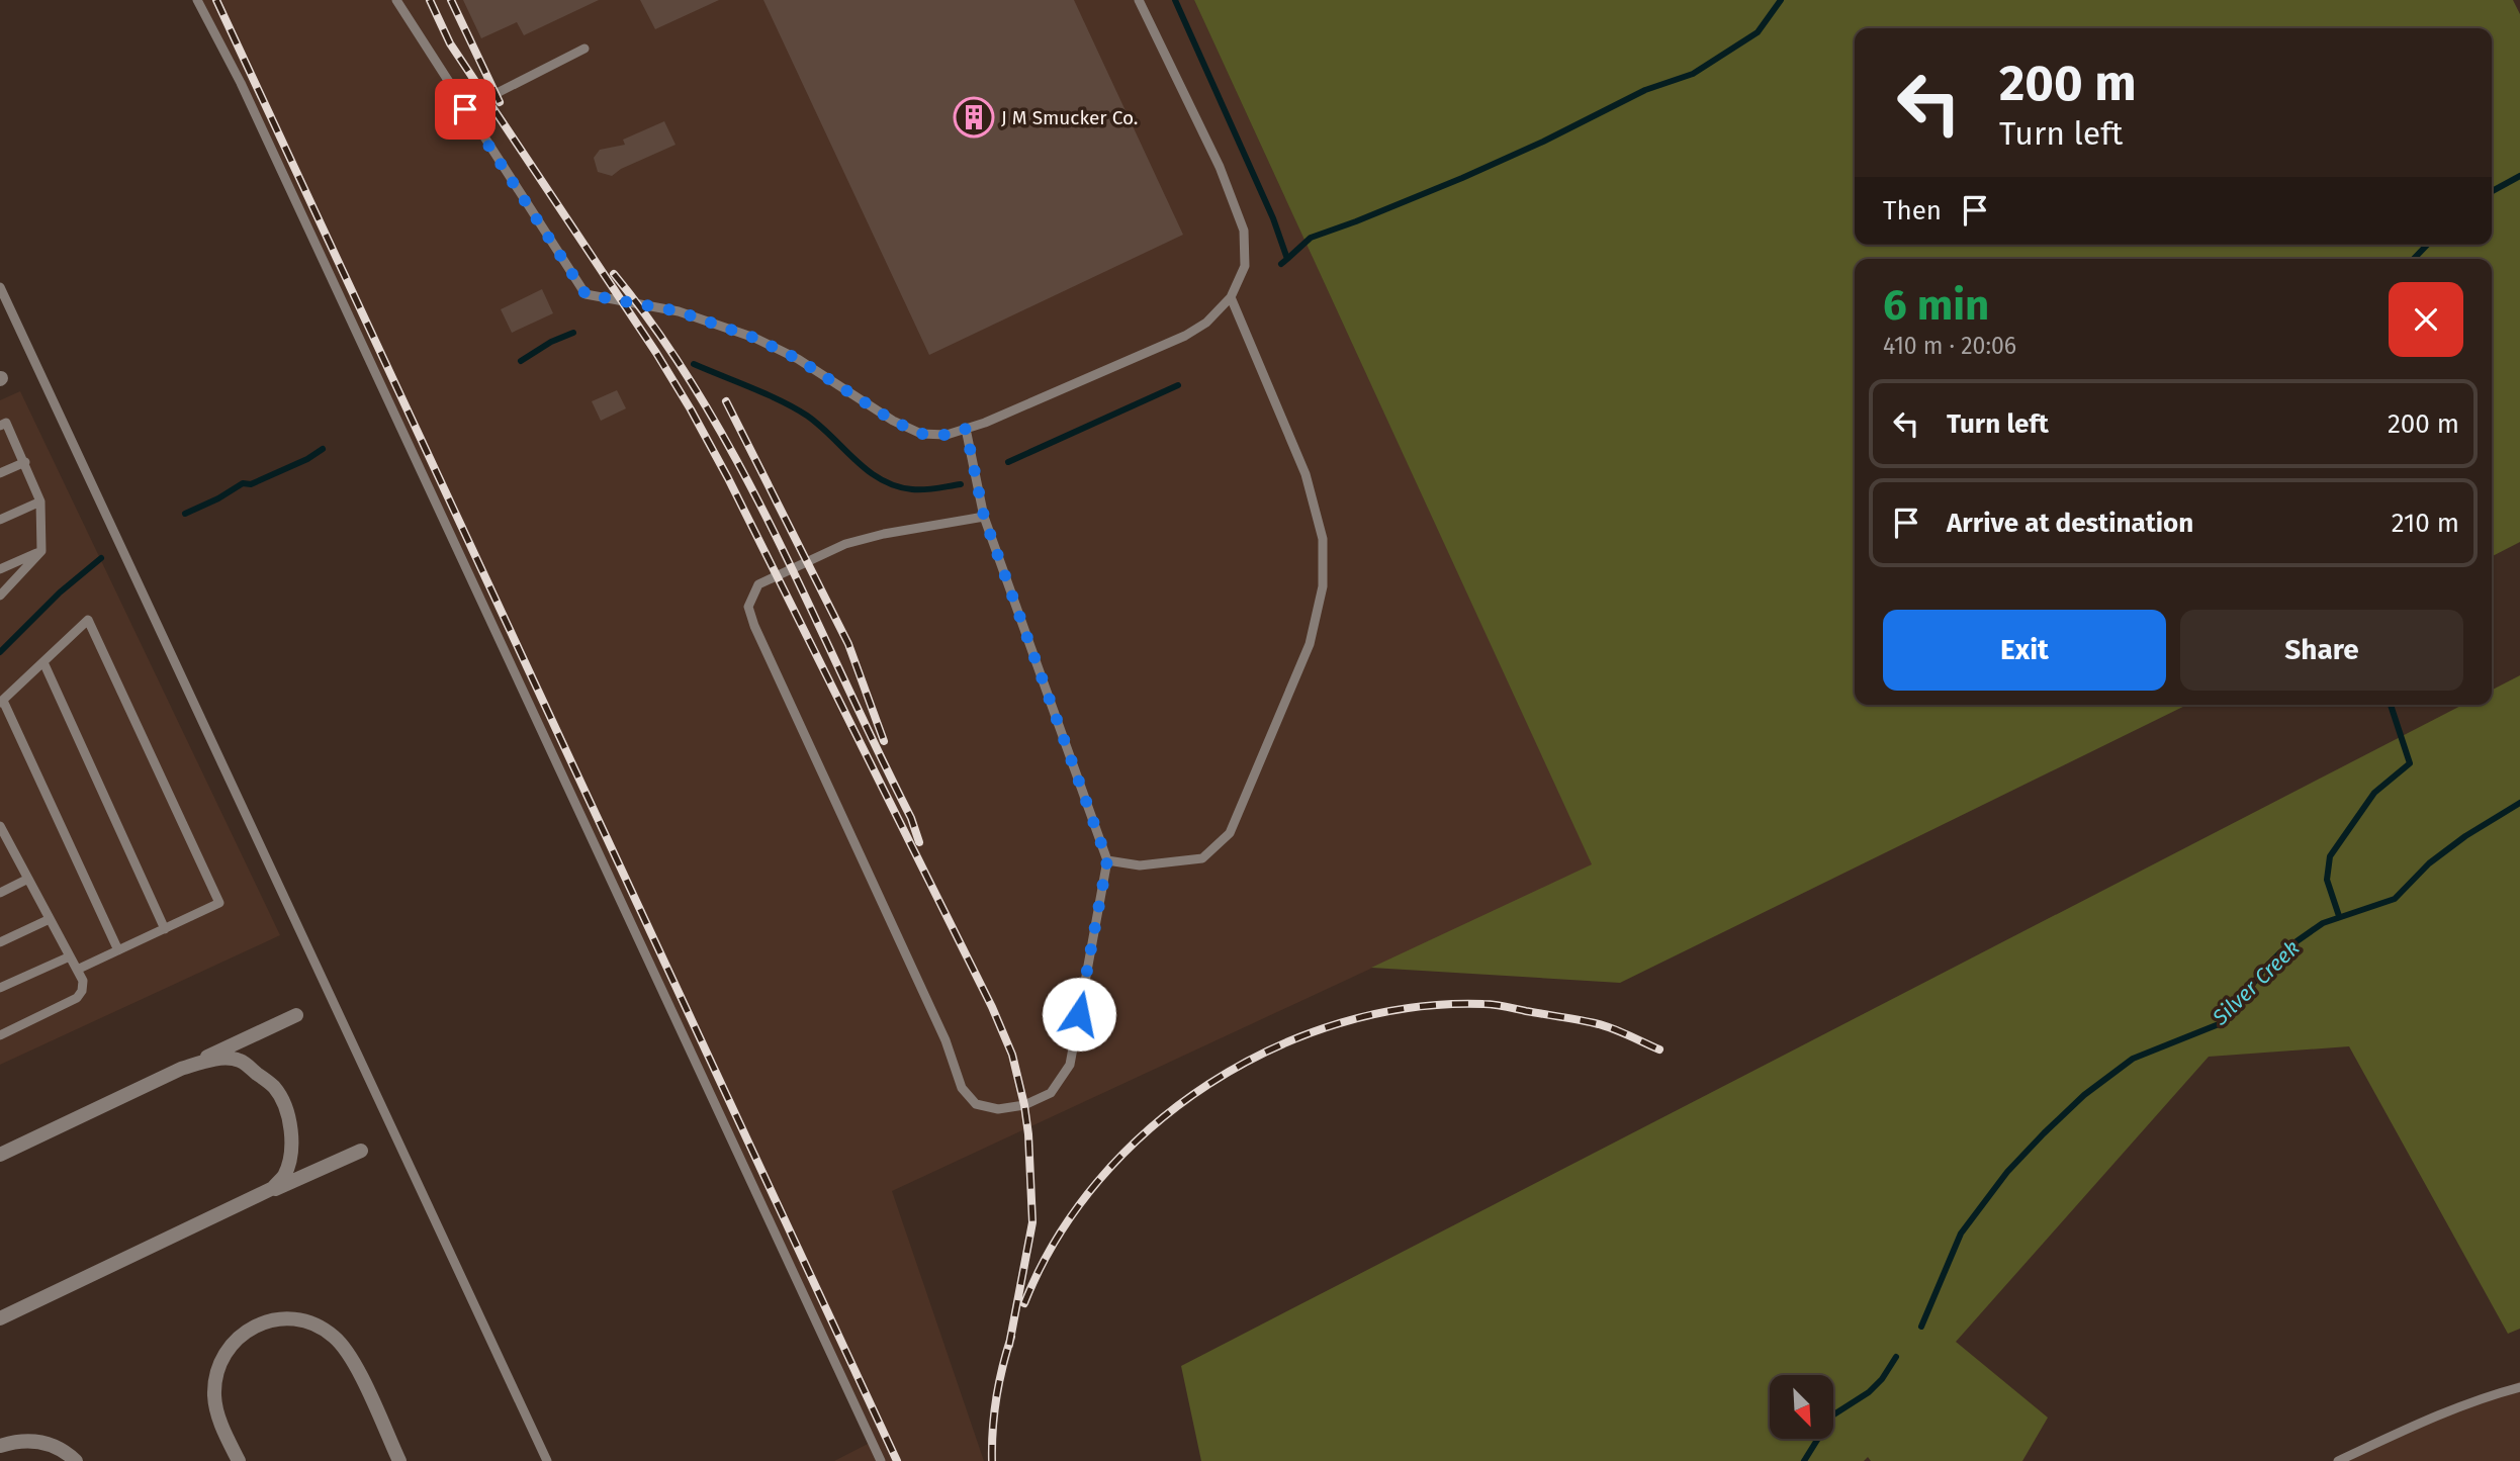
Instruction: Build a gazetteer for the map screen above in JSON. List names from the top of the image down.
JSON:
{
  "water": ["Silver Creek"],
  "places": {
    "building": ["J M Smucker Co."]
  },
  "north": "bottom right",
  "page": {
    "turn": ["200 m", "Turn left"],
    "then": "Then",
    "heading": ["6 min", "410 m · 20:06"],
    "list": [
      {
        "name": "Turn left",
        "value": "200 m"
      },
      {
        "name": "Arrive at destination",
        "value": "210 m"
      }
    ],
    "buttons": ["Exit", "Share"]
  }
}
